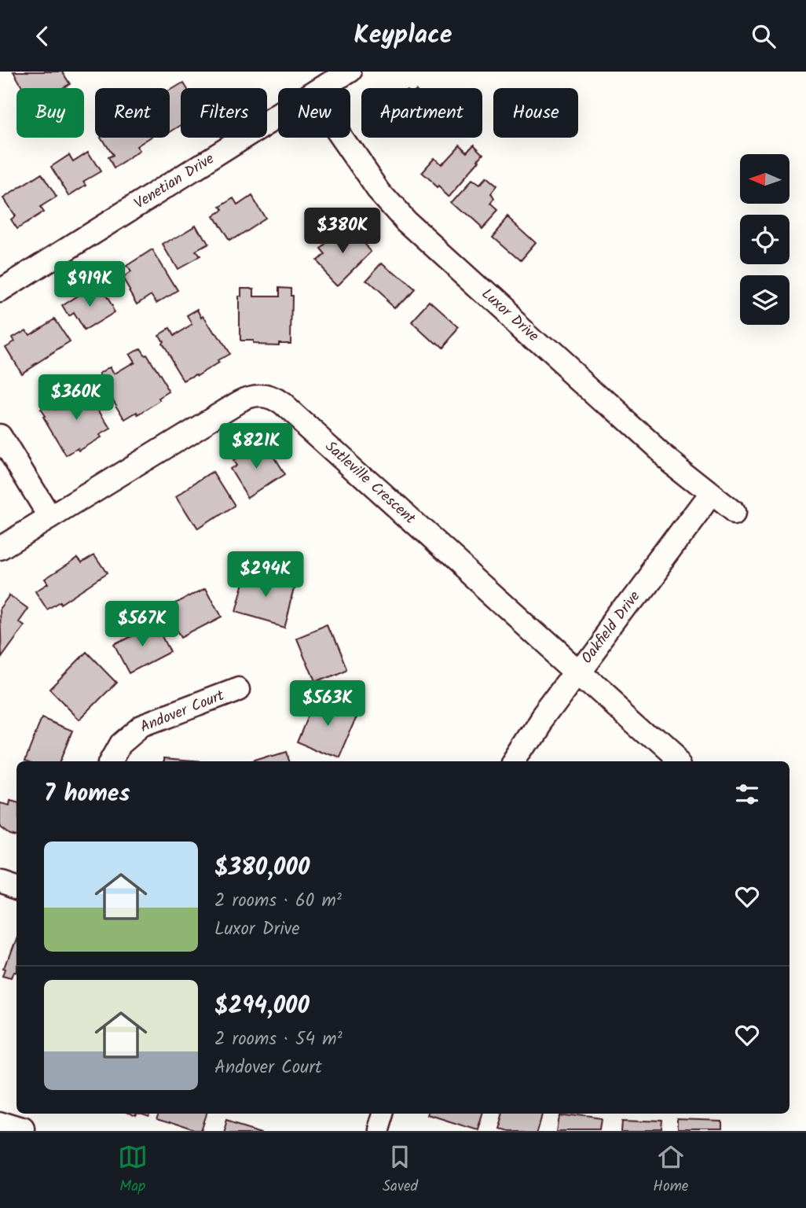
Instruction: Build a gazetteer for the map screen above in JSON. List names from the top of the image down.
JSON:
{
  "streets": {
    "street": [
      "Venetian Drive",
      "Luxor Drive",
      "Satleville Crescent",
      "Oakfield Drive",
      "Andover Court"
    ]
  },
  "crossings": [
    ["Luxor Drive", "Oakfield Drive"],
    ["Satleville Crescent", "Oakfield Drive"]
  ],
  "north": "left",
  "page": {
    "header": "Keyplace",
    "chip": [
      "Buy",
      "Rent",
      "Filters",
      "New",
      "Apartment",
      "House"
    ],
    "price": [
      "$380K",
      "$919K",
      "$360K",
      "$821K",
      "$294K",
      "$567K",
      "$563K"
    ],
    "heading": "7 homes",
    "list": [
      {
        "name": "$380,000",
        "note": "2 rooms · 60 m² · Luxor Drive"
      },
      {
        "name": "$294,000",
        "note": "2 rooms · 54 m² · Andover Court"
      }
    ],
    "tabs": ["Map", "Saved", "Home"]
  }
}
